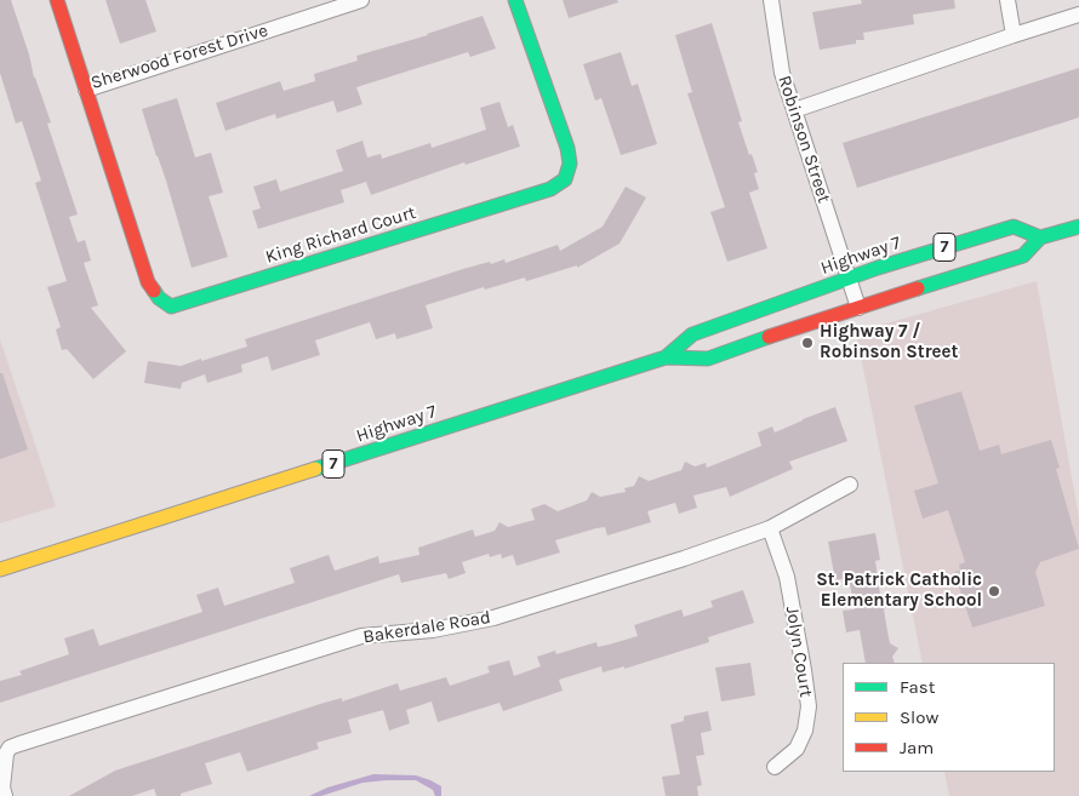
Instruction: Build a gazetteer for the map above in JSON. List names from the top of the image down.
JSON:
{
  "streets": {
    "main road": [
      "Sherwood Forest Drive",
      "King Richard Court",
      "7",
      "Highway 7"
    ],
    "street": ["Robinson Street", "Bakerdale Road", "Jolyn Court"]
  },
  "crossings": [
    ["Sherwood Forest Drive", "King Richard Court"],
    ["Robinson Street", "Highway 7"],
    ["Bakerdale Road", "Jolyn Court"]
  ],
  "places": ["Highway 7 / Robinson Street", "St. Patrick Catholic Elementary School"],
  "legend": ["Fast", "Slow", "Jam"]
}
